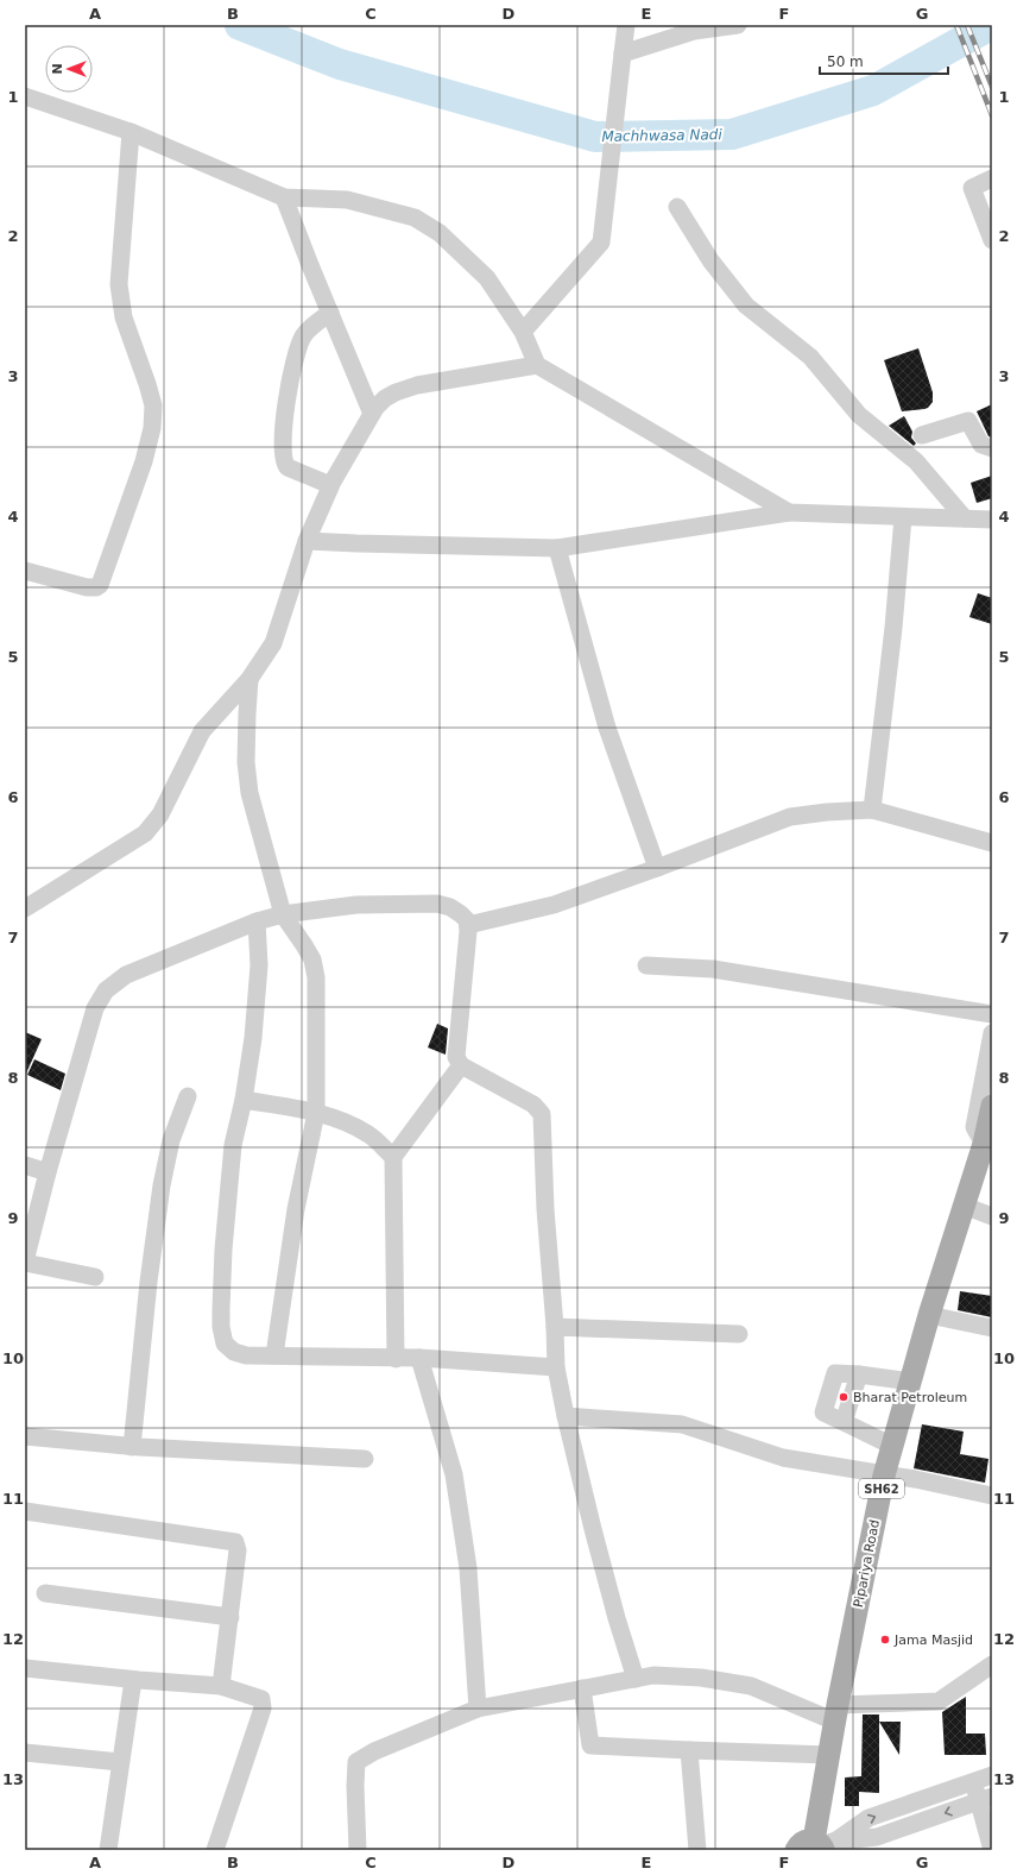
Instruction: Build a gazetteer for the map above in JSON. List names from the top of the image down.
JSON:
{
  "streets": {
    "main road": ["SH62", "Pipariya Road"]
  },
  "water": ["Machhwasa Nadi"],
  "places": ["Bharat Petroleum", "Jama Masjid"],
  "scale_bar": "50 m",
  "north": "left",
  "grid": {
    "columns": [
      "A",
      "B",
      "C",
      "D",
      "E",
      "F",
      "G"
    ],
    "rows": [
      "1",
      "2",
      "3",
      "4",
      "5",
      "6",
      "7",
      "8",
      "9",
      "10",
      "11",
      "12",
      "13"
    ]
  }
}
